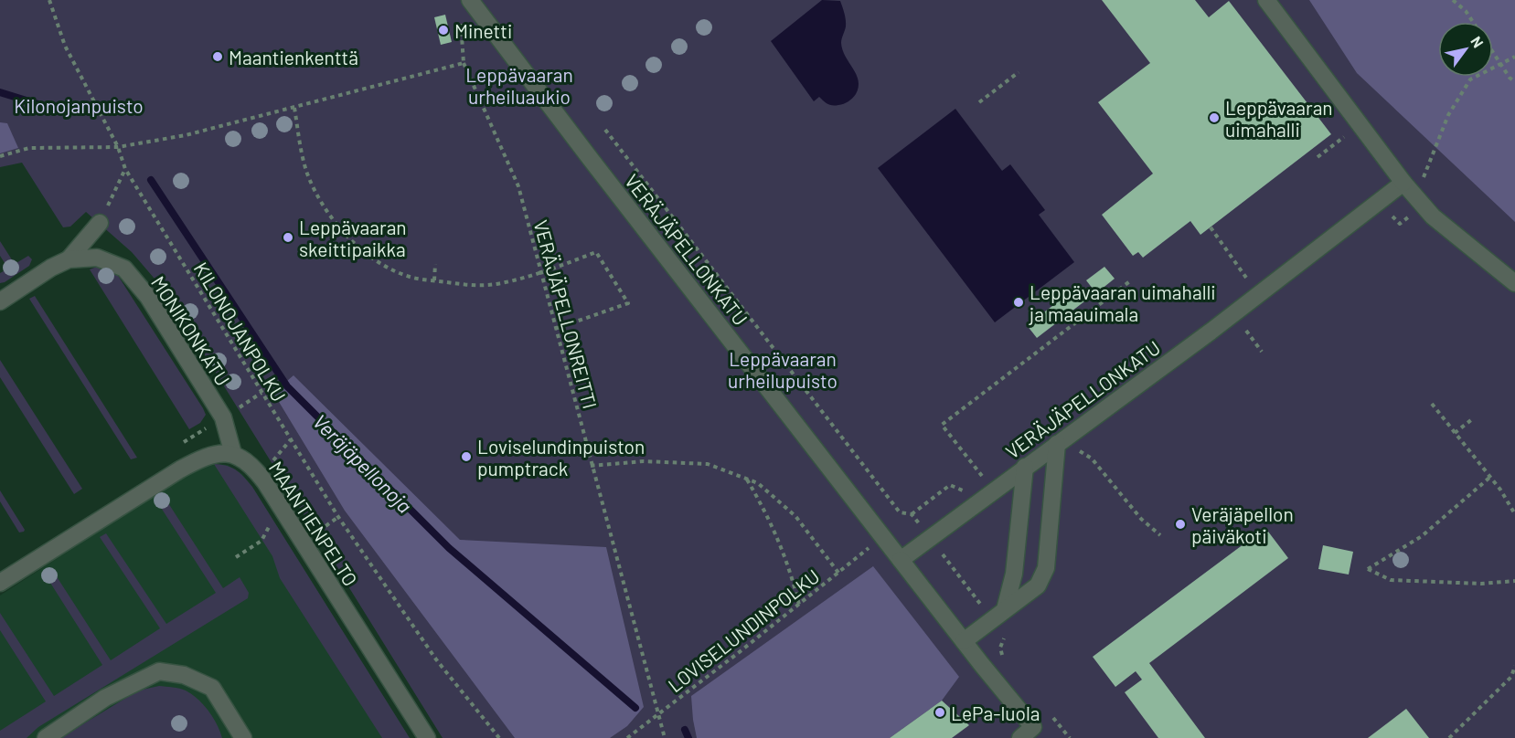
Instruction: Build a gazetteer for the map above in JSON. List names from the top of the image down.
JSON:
{
  "streets": {
    "street": ["VERÄJÄPELLONKATU", "MONIKONKATU", "MAANTIENPELTO"],
    "path": ["VERÄJÄPELLONREITTI", "KILONOJANPOLKU", "LOVISELUNDINPOLKU"]
  },
  "crossings": [
    ["VERÄJÄPELLONREITTI", "LOVISELUNDINPOLKU"],
    ["MONIKONKATU", "MAANTIENPELTO"]
  ],
  "water": ["Veräjäpellonoja"],
  "parks": ["Leppävaaran urheiluaukio", "Kilonojanpuisto", "Leppävaaran urheilupuisto"],
  "places": [
    "Minetti",
    "Maantienkenttä",
    "Leppävaaran uimahalli",
    "Leppävaaran skeittipaikka",
    "Leppävaaran uimahalli ja maauimala",
    "Loviselundinpuiston pumptrack",
    "Veräjäpellon päiväkoti",
    "LePa-luola"
  ],
  "north": "top right"
}
